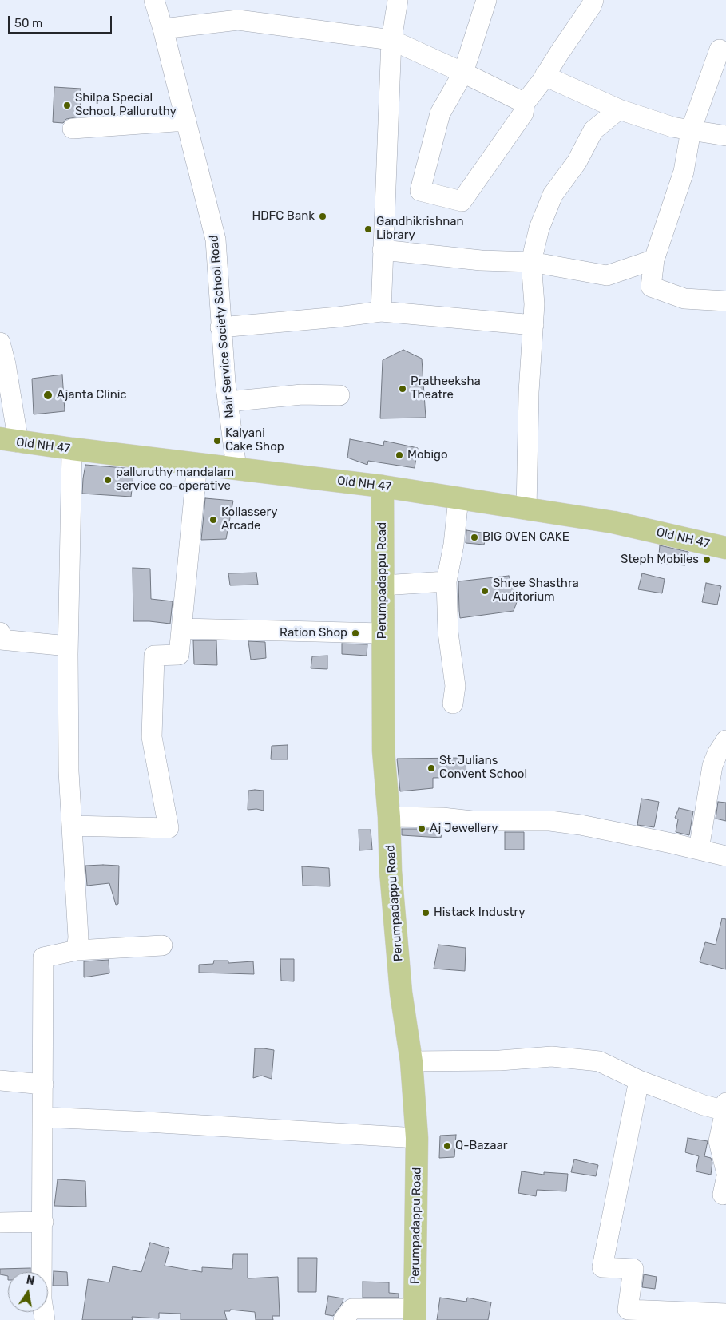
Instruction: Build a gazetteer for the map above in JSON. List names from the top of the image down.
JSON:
{
  "streets": {
    "main road": ["Old NH 47", "Perumpadappu Road"],
    "street": ["Nair Service Society School Road"]
  },
  "crossings": [
    ["Nair Service Society School Road", "Old NH 47"],
    ["Old NH 47", "Perumpadappu Road"]
  ],
  "places": [
    "Shilpa Special School, Palluruthy",
    "HDFC Bank",
    "Gandhikrishnan Library",
    "Pratheeksha Theatre",
    "Ajanta Clinic",
    "Kalyani Cake Shop",
    "Mobigo",
    "palluruthy mandalam service co-operative",
    "Kollassery Arcade",
    "BIG OVEN CAKE",
    "Steph Mobiles",
    "Shree Shasthra Auditorium",
    "Ration Shop",
    "St. Julians Convent School",
    "Aj Jewellery",
    "Histack Industry",
    "Q-Bazaar"
  ],
  "scale_bar": "50 m",
  "north": "top"
}
